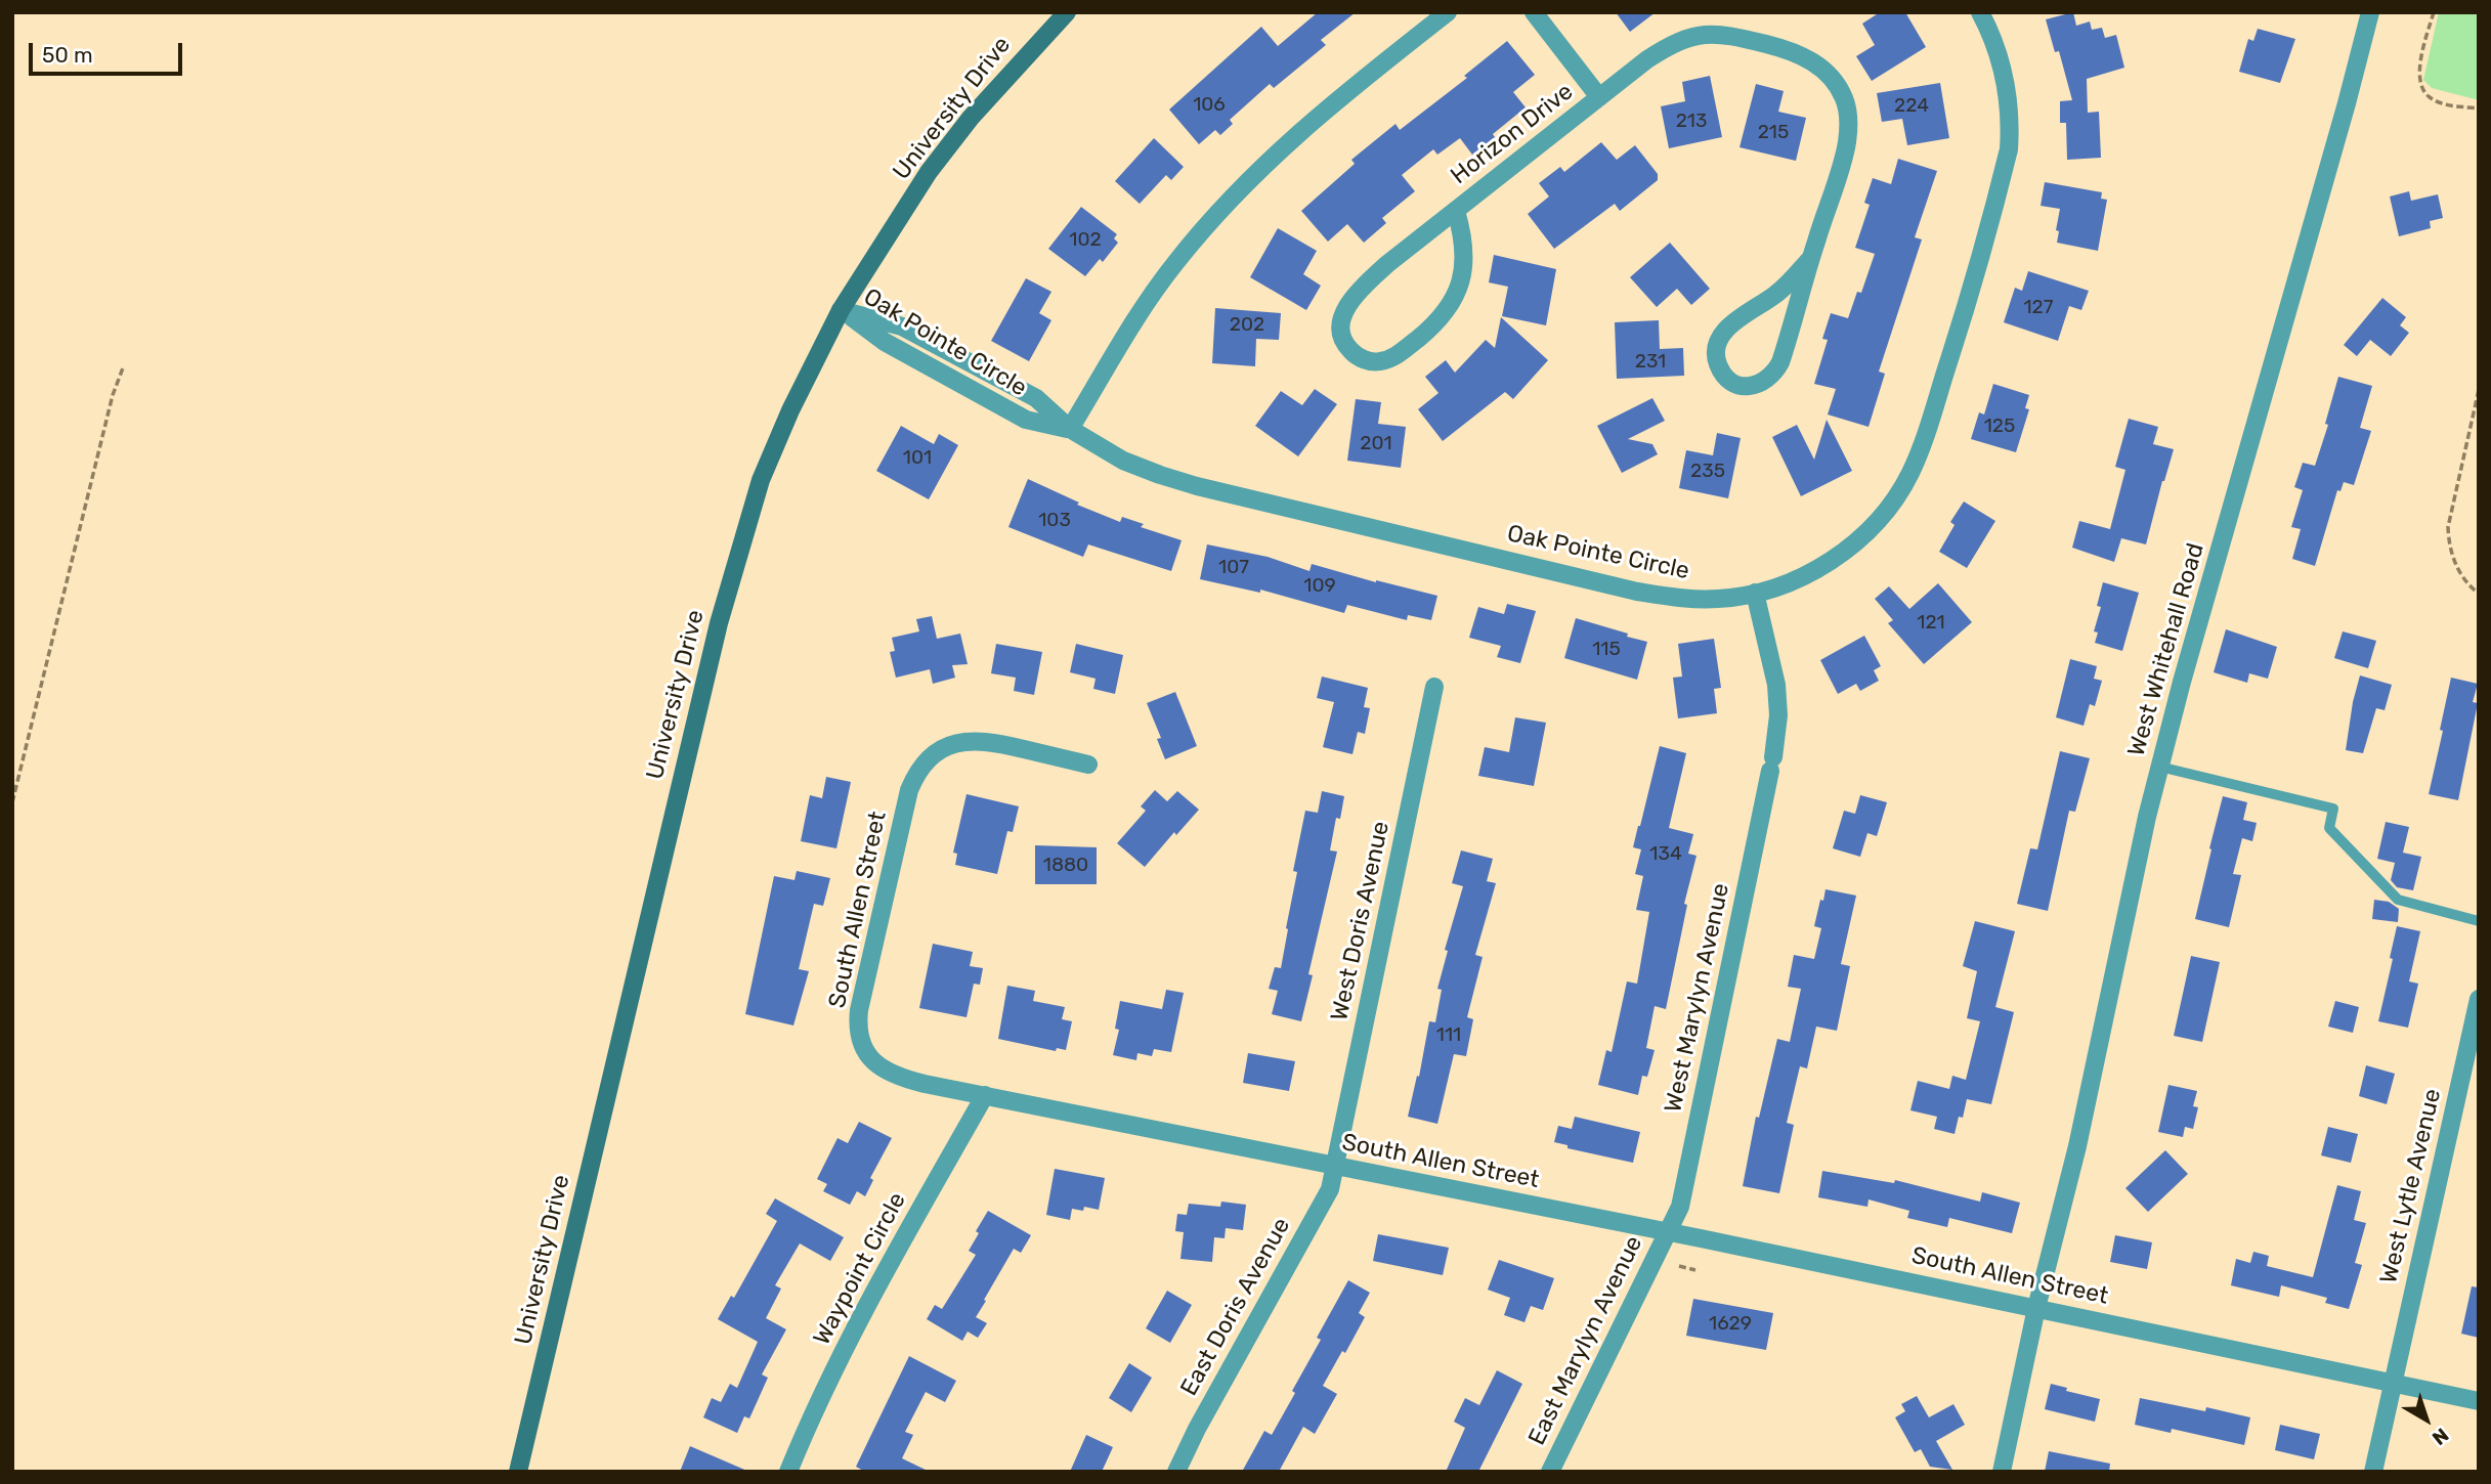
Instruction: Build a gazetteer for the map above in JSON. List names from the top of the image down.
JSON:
{
  "streets": {
    "main road": ["University Drive"],
    "street": [
      "Horizon Drive",
      "Oak Pointe Circle",
      "West Whitehall Road",
      "South Allen Street",
      "West Doris Avenue",
      "West Marylyn Avenue",
      "West Lytle Avenue",
      "Waypoint Circle",
      "East Doris Avenue",
      "East Marylyn Avenue"
    ]
  },
  "crossings": [
    ["University Drive", "Oak Pointe Circle"],
    ["Oak Pointe Circle", "West Marylyn Avenue"],
    ["West Whitehall Road", "South Allen Street"],
    ["South Allen Street", "West Doris Avenue"],
    ["South Allen Street", "West Marylyn Avenue"],
    ["South Allen Street", "West Lytle Avenue"],
    ["South Allen Street", "Waypoint Circle"],
    ["South Allen Street", "East Doris Avenue"],
    ["South Allen Street", "East Marylyn Avenue"],
    ["West Doris Avenue", "East Doris Avenue"],
    ["West Marylyn Avenue", "East Marylyn Avenue"]
  ],
  "house_numbers": [
    "106",
    "224",
    "213",
    "215",
    "102",
    "127",
    "202",
    "231",
    "125",
    "201",
    "101",
    "235",
    "103",
    "107",
    "109",
    "121",
    "115",
    "134",
    "1880",
    "111",
    "1629"
  ],
  "scale_bar": "50 m",
  "north": "bottom right"
}
